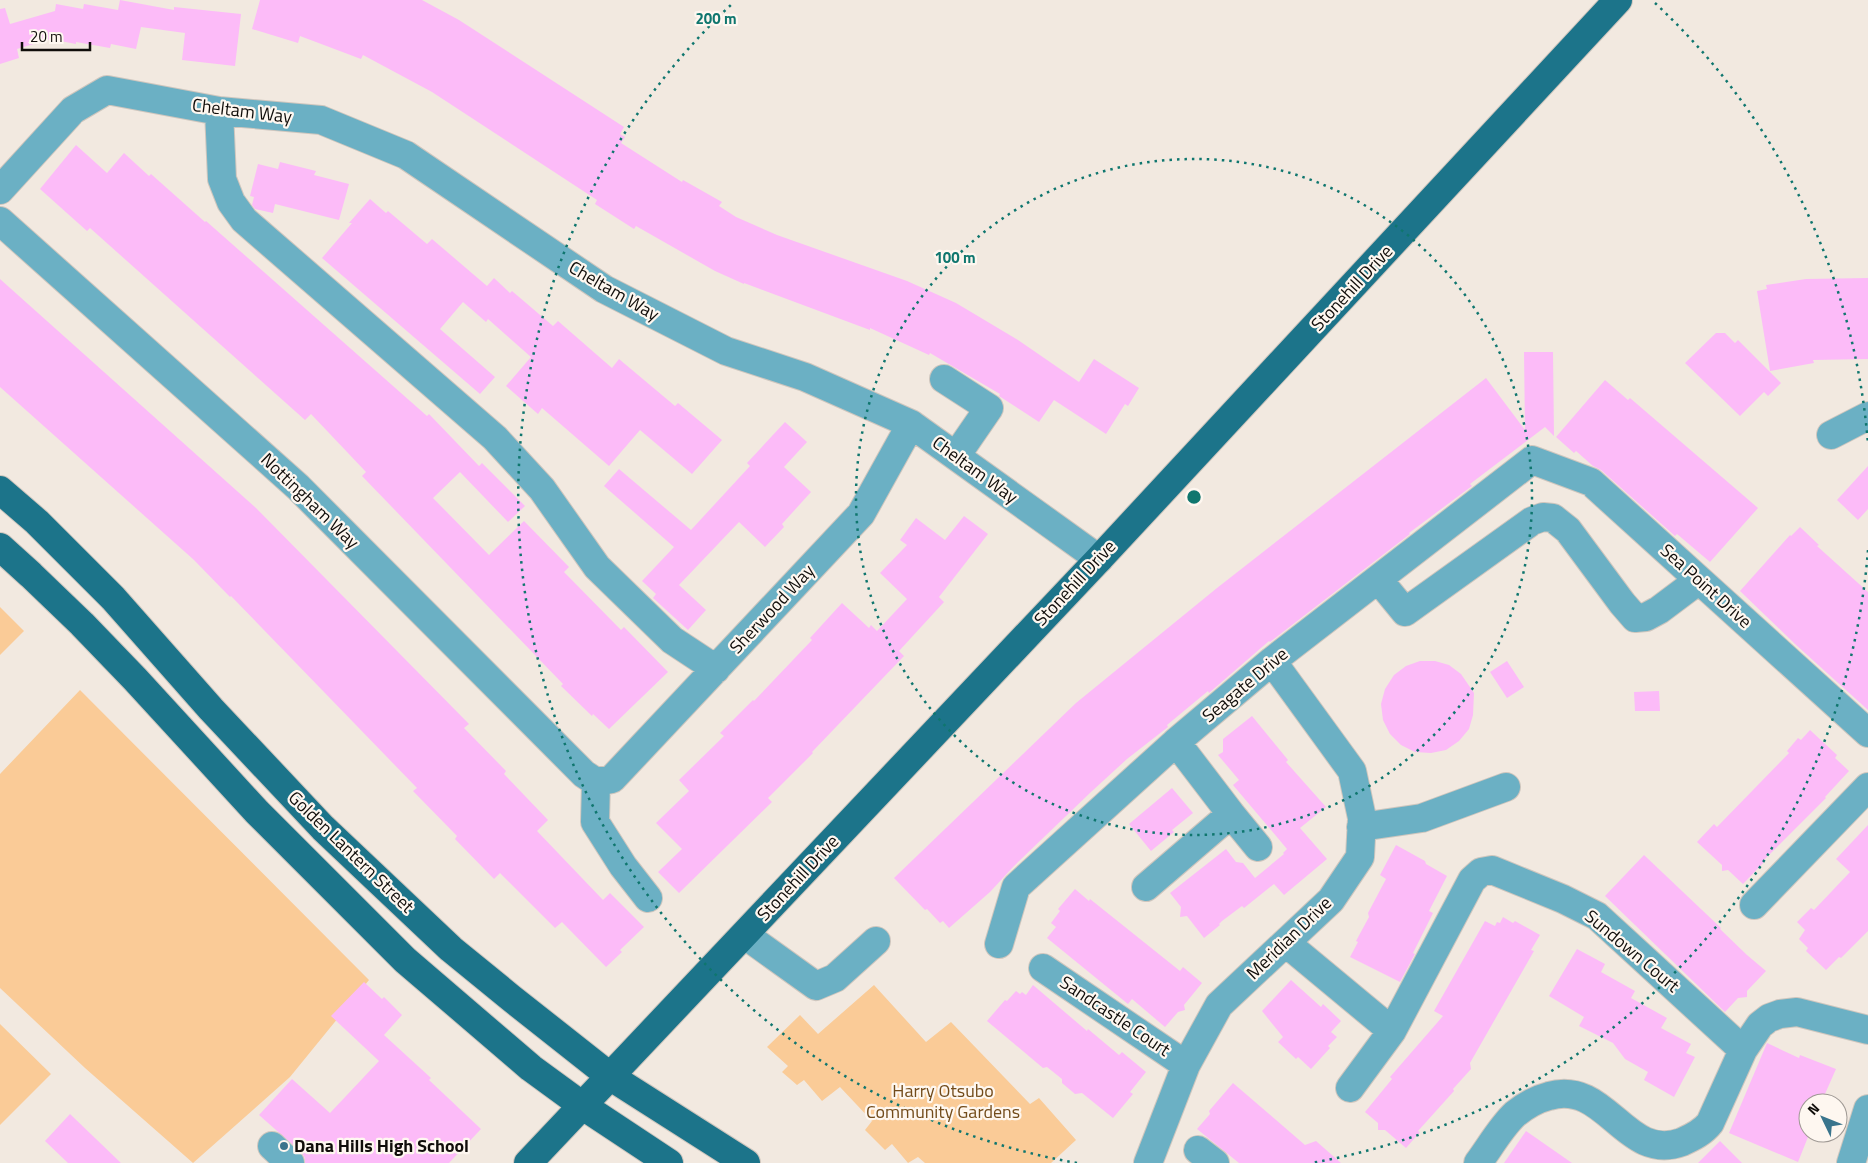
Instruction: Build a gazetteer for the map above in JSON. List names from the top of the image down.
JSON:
{
  "streets": {
    "main road": ["Stonehill Drive", "Golden Lantern Street"],
    "street": [
      "Cheltam Way",
      "Nottingham Way",
      "Sea Point Drive",
      "Sherwood Way",
      "Seagate Drive",
      "Meridian Drive",
      "Sundown Court",
      "Sandcastle Court"
    ]
  },
  "crossings": [
    ["Cheltam Way", "Stonehill Drive"],
    ["Cheltam Way", "Sherwood Way"],
    ["Stonehill Drive", "Golden Lantern Street"],
    ["Nottingham Way", "Sherwood Way"],
    ["Sea Point Drive", "Seagate Drive"],
    ["Seagate Drive", "Meridian Drive"],
    ["Meridian Drive", "Sandcastle Court"]
  ],
  "parks": ["Harry Otsubo Community Gardens"],
  "places": ["Dana Hills High School"],
  "scale_bar": "20 m",
  "north": "top left",
  "rings": ["200 m", "100 m"]
}
